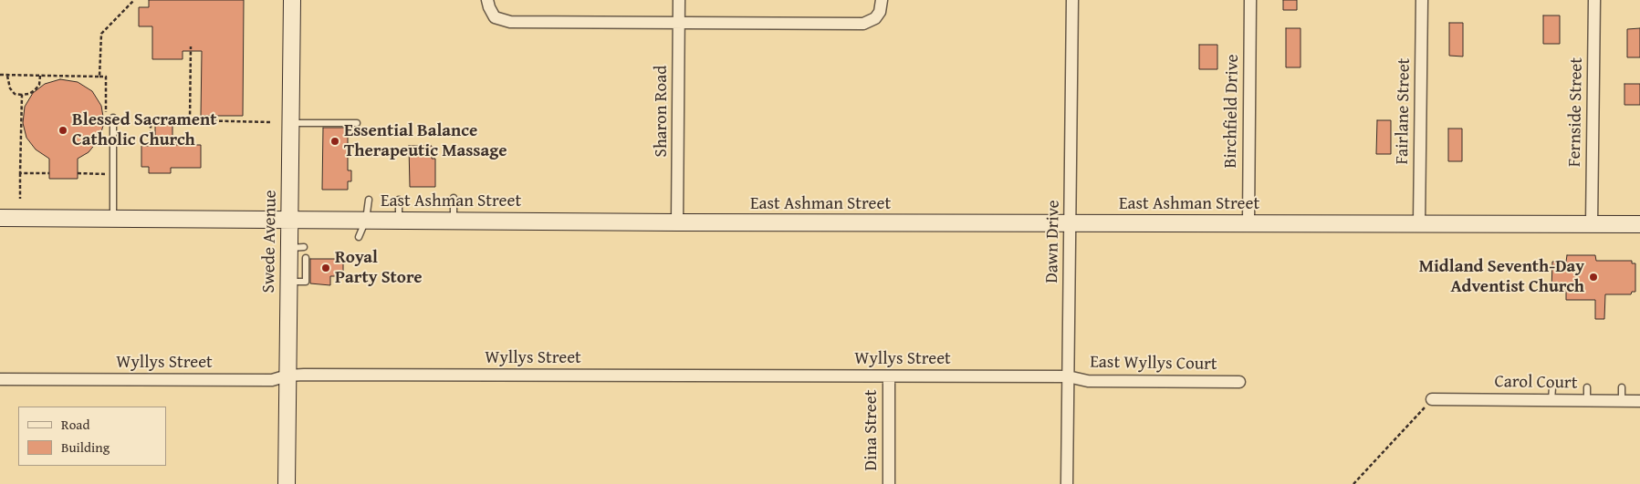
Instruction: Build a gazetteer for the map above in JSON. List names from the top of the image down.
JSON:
{
  "streets": {
    "street": [
      "Sharon Road",
      "Birchfield Drive",
      "Fairlane Street",
      "Fernside Street",
      "East Ashman Street",
      "Swede Avenue",
      "Dawn Drive",
      "Wyllys Street",
      "East Wyllys Court",
      "Carol Court",
      "Dina Street"
    ]
  },
  "crossings": [
    ["Sharon Road", "East Ashman Street"],
    ["Birchfield Drive", "East Ashman Street"],
    ["Fairlane Street", "East Ashman Street"],
    ["Fernside Street", "East Ashman Street"],
    ["East Ashman Street", "Swede Avenue"],
    ["East Ashman Street", "Dawn Drive"],
    ["Swede Avenue", "Wyllys Street"],
    ["Dawn Drive", "Wyllys Street"],
    ["Dawn Drive", "East Wyllys Court"],
    ["Wyllys Street", "East Wyllys Court"],
    ["Wyllys Street", "Dina Street"]
  ],
  "places": [
    "Blessed Sacrament Catholic Church",
    "Essential Balance Therapeutic Massage",
    "Royal Party Store",
    "Midland Seventh-Day Adventist Church"
  ],
  "legend": ["Road", "Building"]
}
